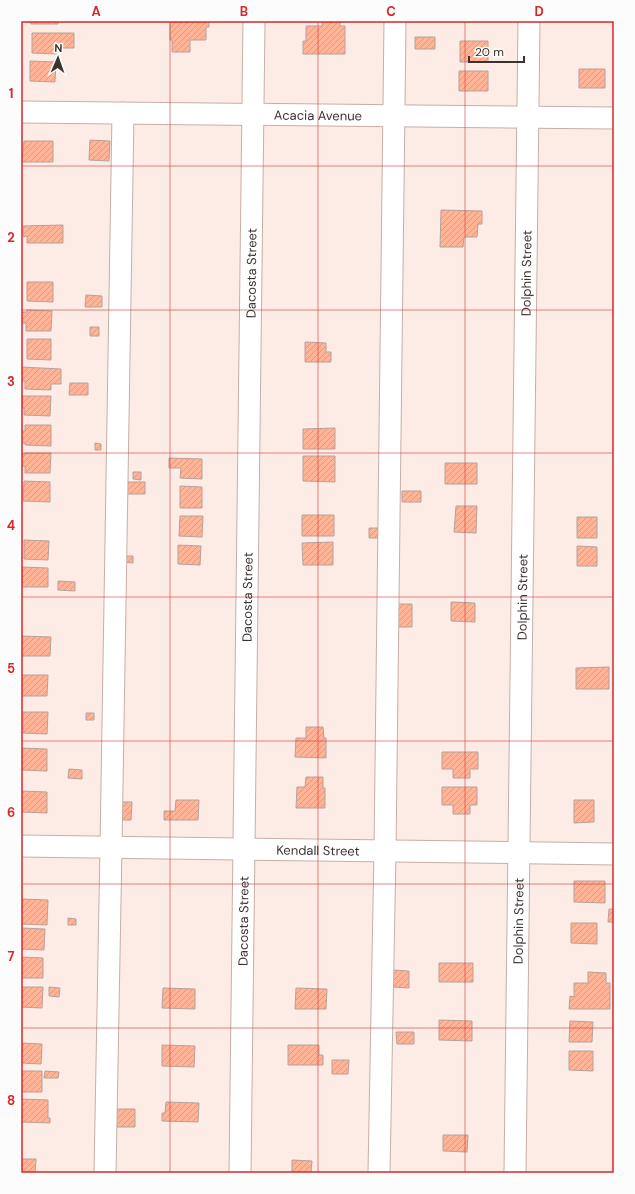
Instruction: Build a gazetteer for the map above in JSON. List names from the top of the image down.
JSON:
{
  "streets": {
    "street": [
      "Acacia Avenue",
      "Dacosta Street",
      "Dolphin Street",
      "Kendall Street"
    ]
  },
  "crossings": [
    ["Acacia Avenue", "Dacosta Street"],
    ["Acacia Avenue", "Dolphin Street"],
    ["Dacosta Street", "Kendall Street"],
    ["Dolphin Street", "Kendall Street"]
  ],
  "scale_bar": "20 m",
  "north": "top",
  "grid": {
    "columns": [
      "A",
      "B",
      "C",
      "D"
    ],
    "rows": [
      "1",
      "2",
      "3",
      "4",
      "5",
      "6",
      "7",
      "8"
    ]
  }
}
